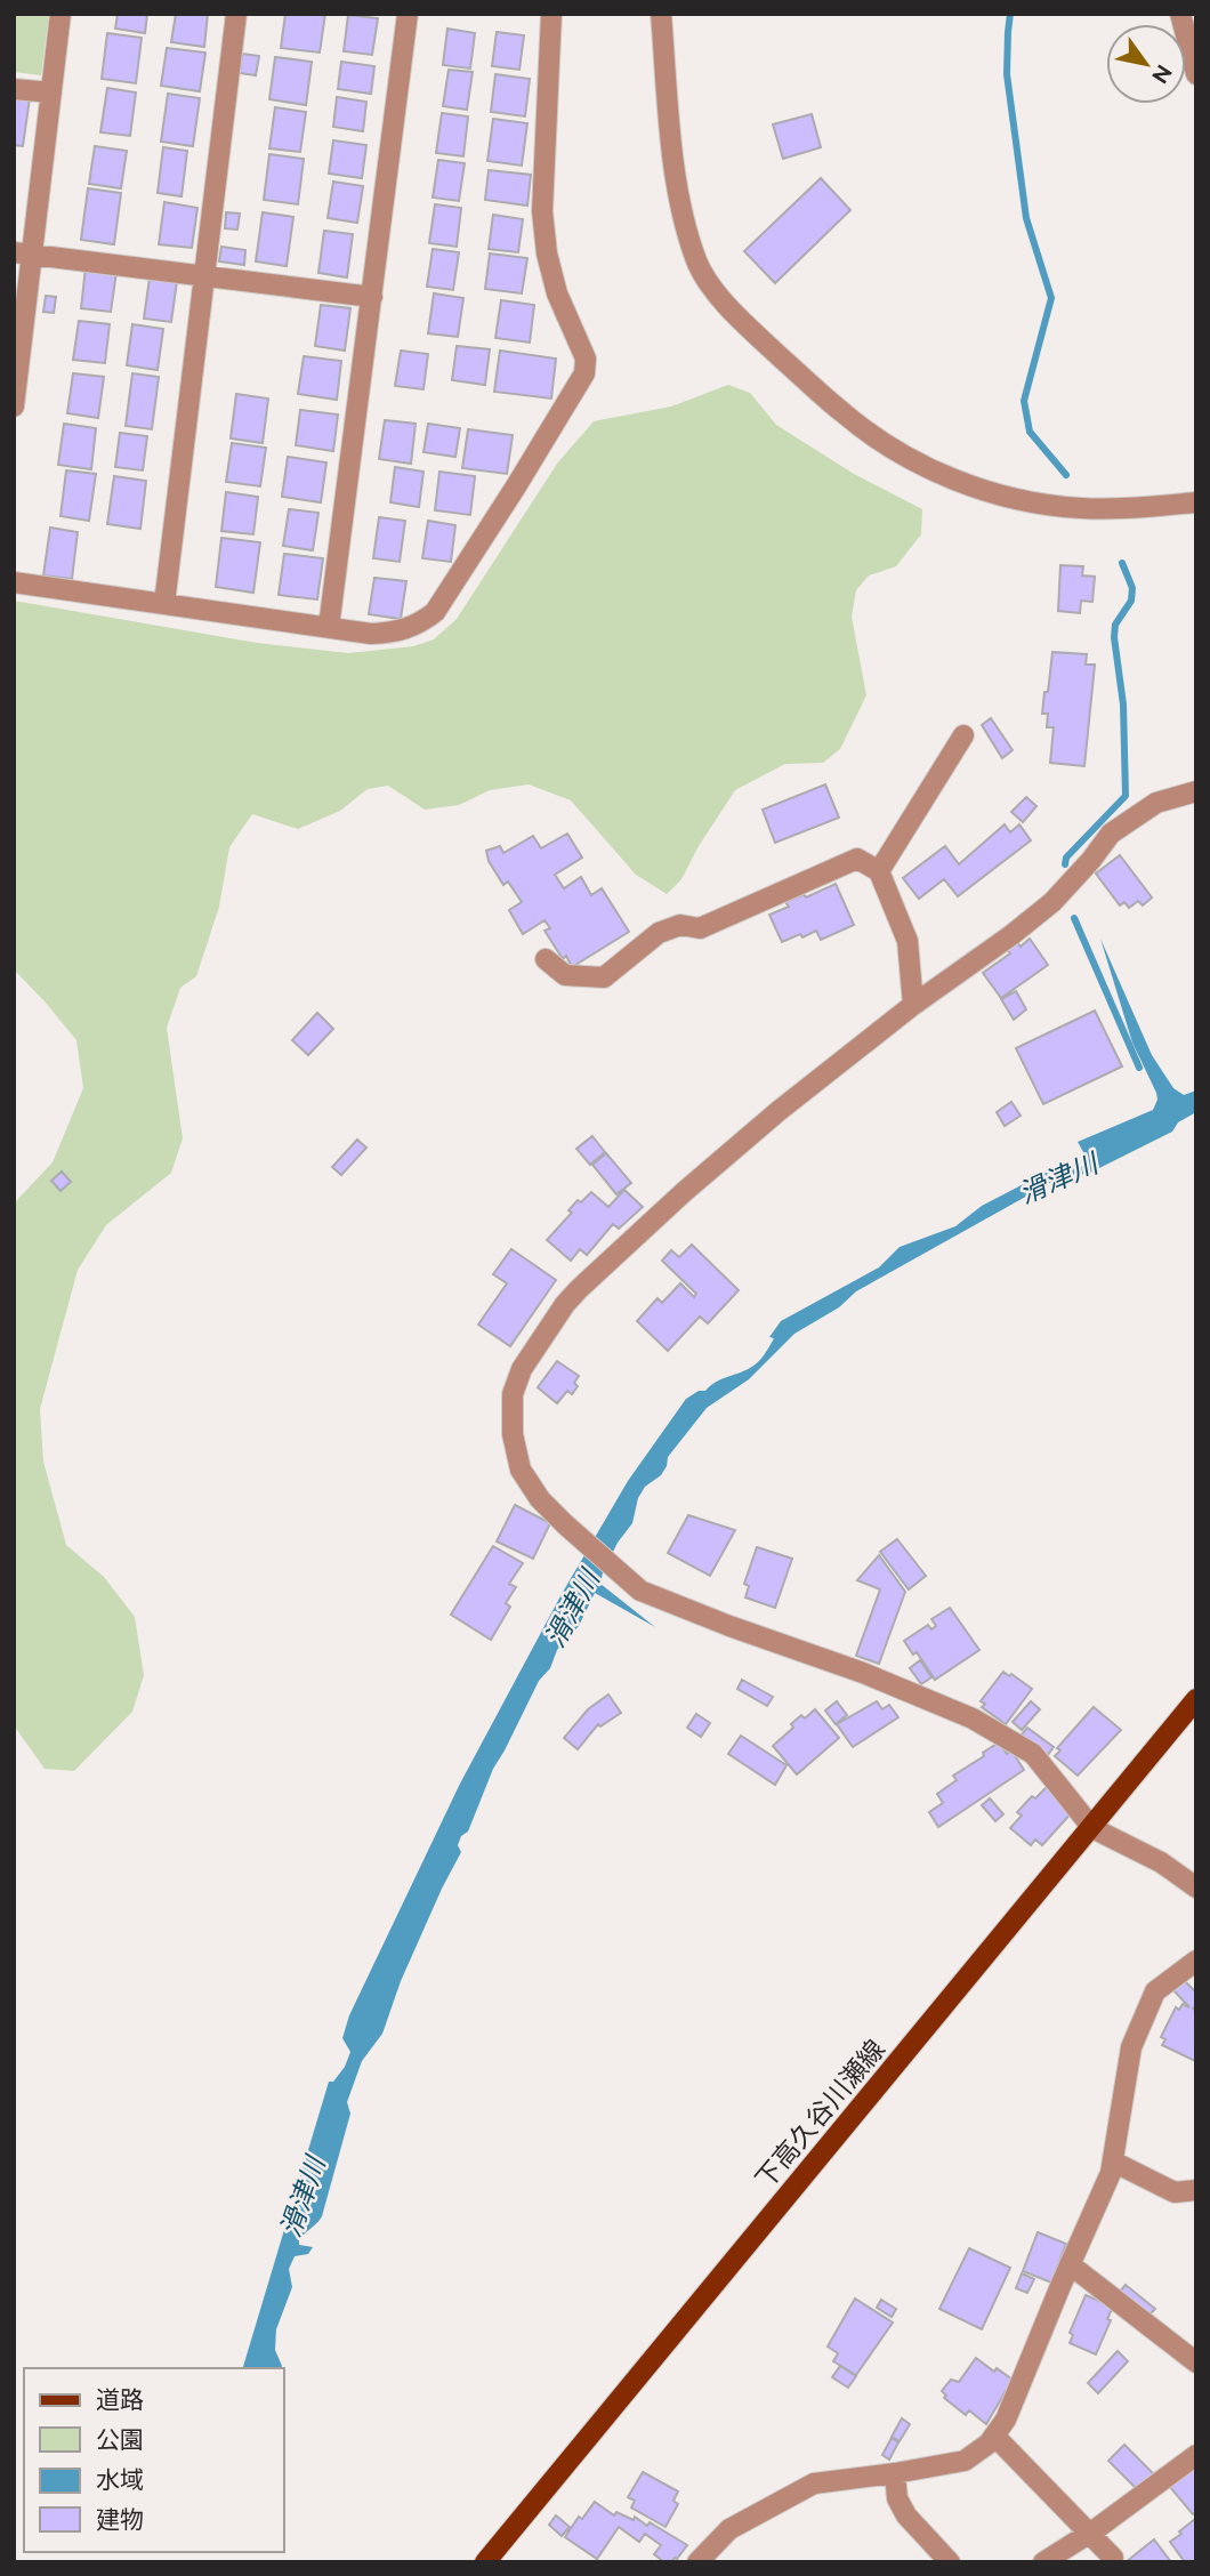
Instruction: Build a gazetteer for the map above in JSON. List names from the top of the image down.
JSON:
{
  "streets": {
    "main road": ["下高久谷川瀬線"]
  },
  "water": ["滑津川"],
  "legend": [
    "道路",
    "公園",
    "水域",
    "建物"
  ],
  "north": "bottom right"
}
